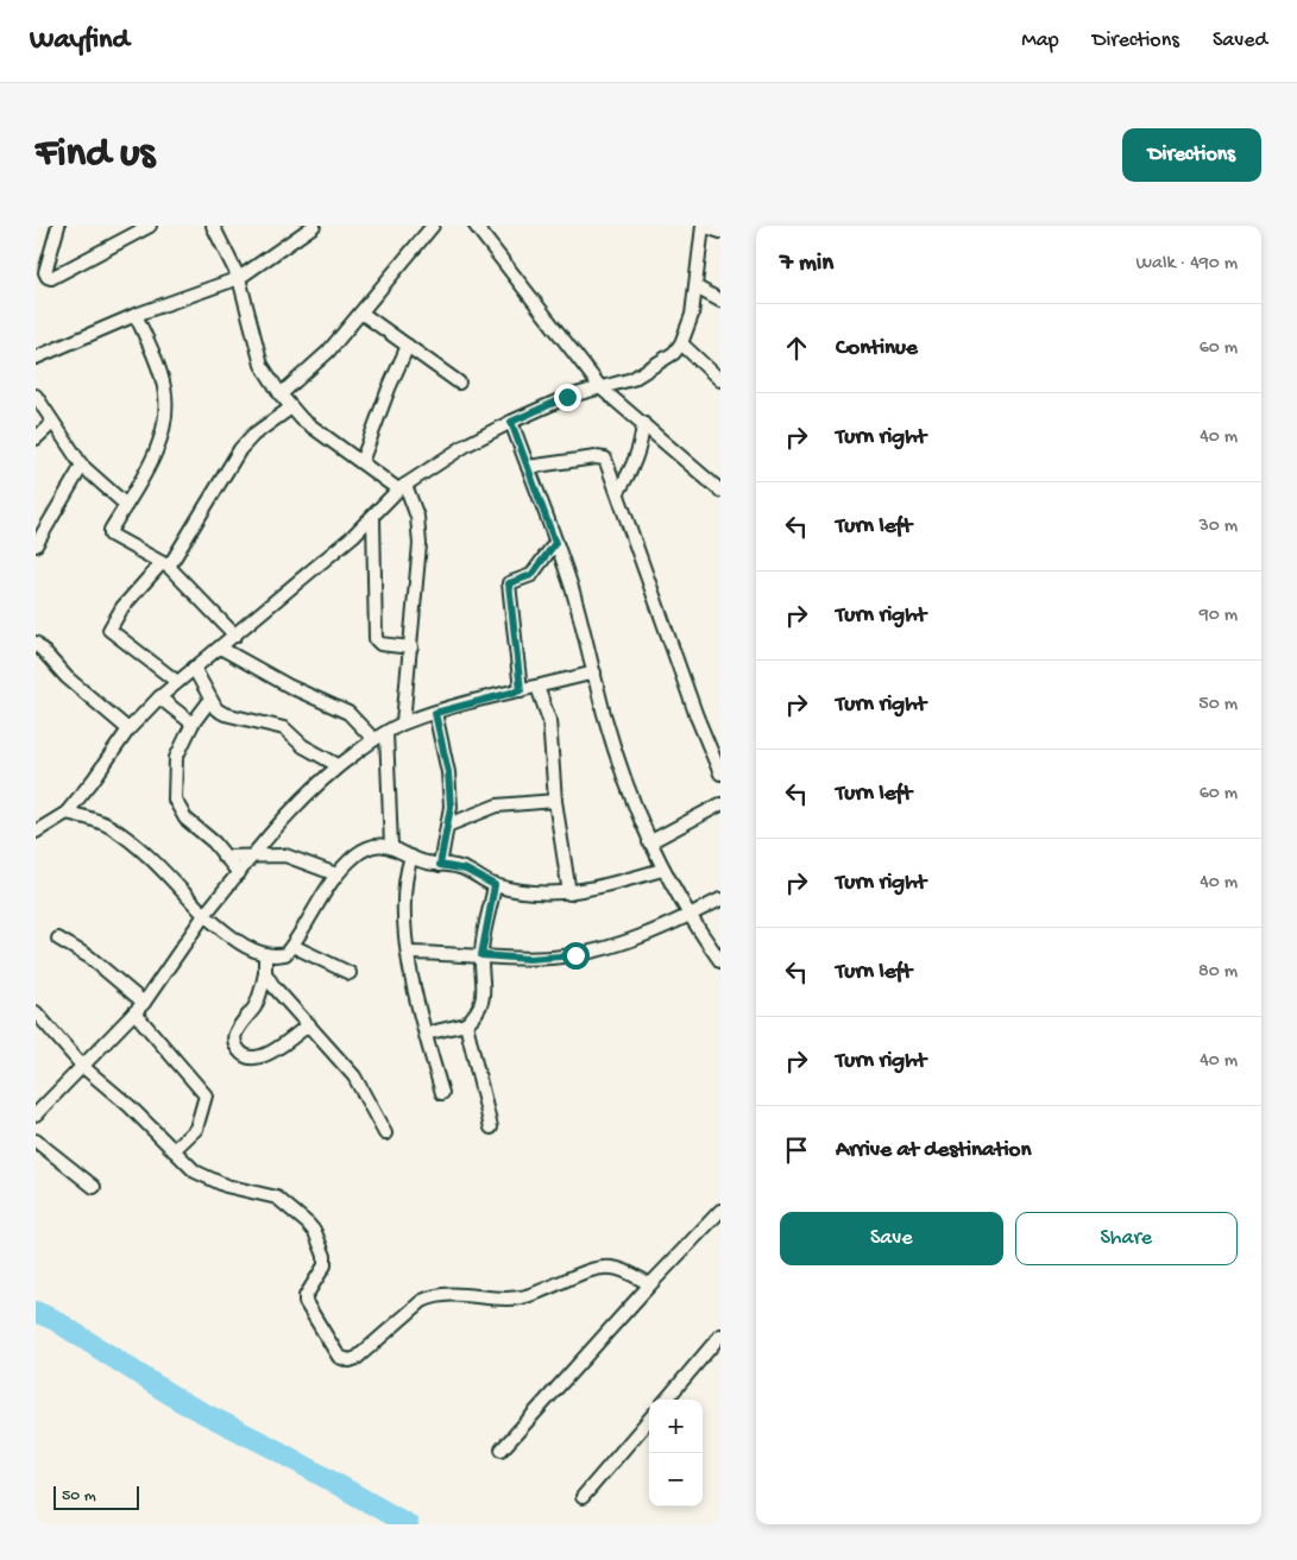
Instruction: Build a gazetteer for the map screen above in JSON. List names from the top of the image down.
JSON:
{
  "scale_bar": "50 m",
  "page": {
    "header": "Wayfind",
    "nav": ["Map", "Directions", "Saved"],
    "buttons": [
      "Directions",
      ["Save", "Share"]
    ],
    "title": "Find us",
    "heading": ["7 min", "Walk · 490 m"],
    "list": [
      ["Continue", "60 m"],
      ["Turn right", "40 m"],
      ["Turn left", "30 m"],
      ["Turn right", "90 m"],
      ["Turn right", "50 m"],
      ["Turn left", "60 m"],
      ["Turn right", "40 m"],
      ["Turn left", "80 m"],
      ["Turn right", "40 m"],
      "Arrive at destination"
    ],
    "map_buttons": ["+", "−"],
    "scale": "50 m"
  }
}
